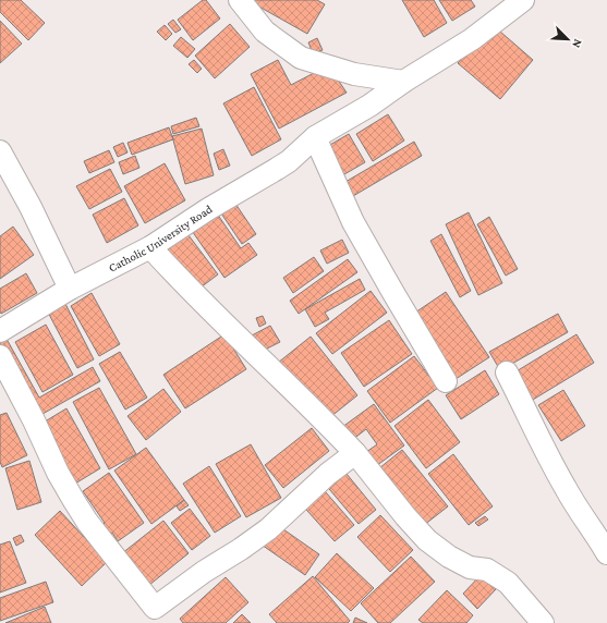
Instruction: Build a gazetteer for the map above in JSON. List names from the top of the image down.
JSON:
{
  "streets": {
    "street": ["Catholic University Road"]
  },
  "north": "bottom right"
}
